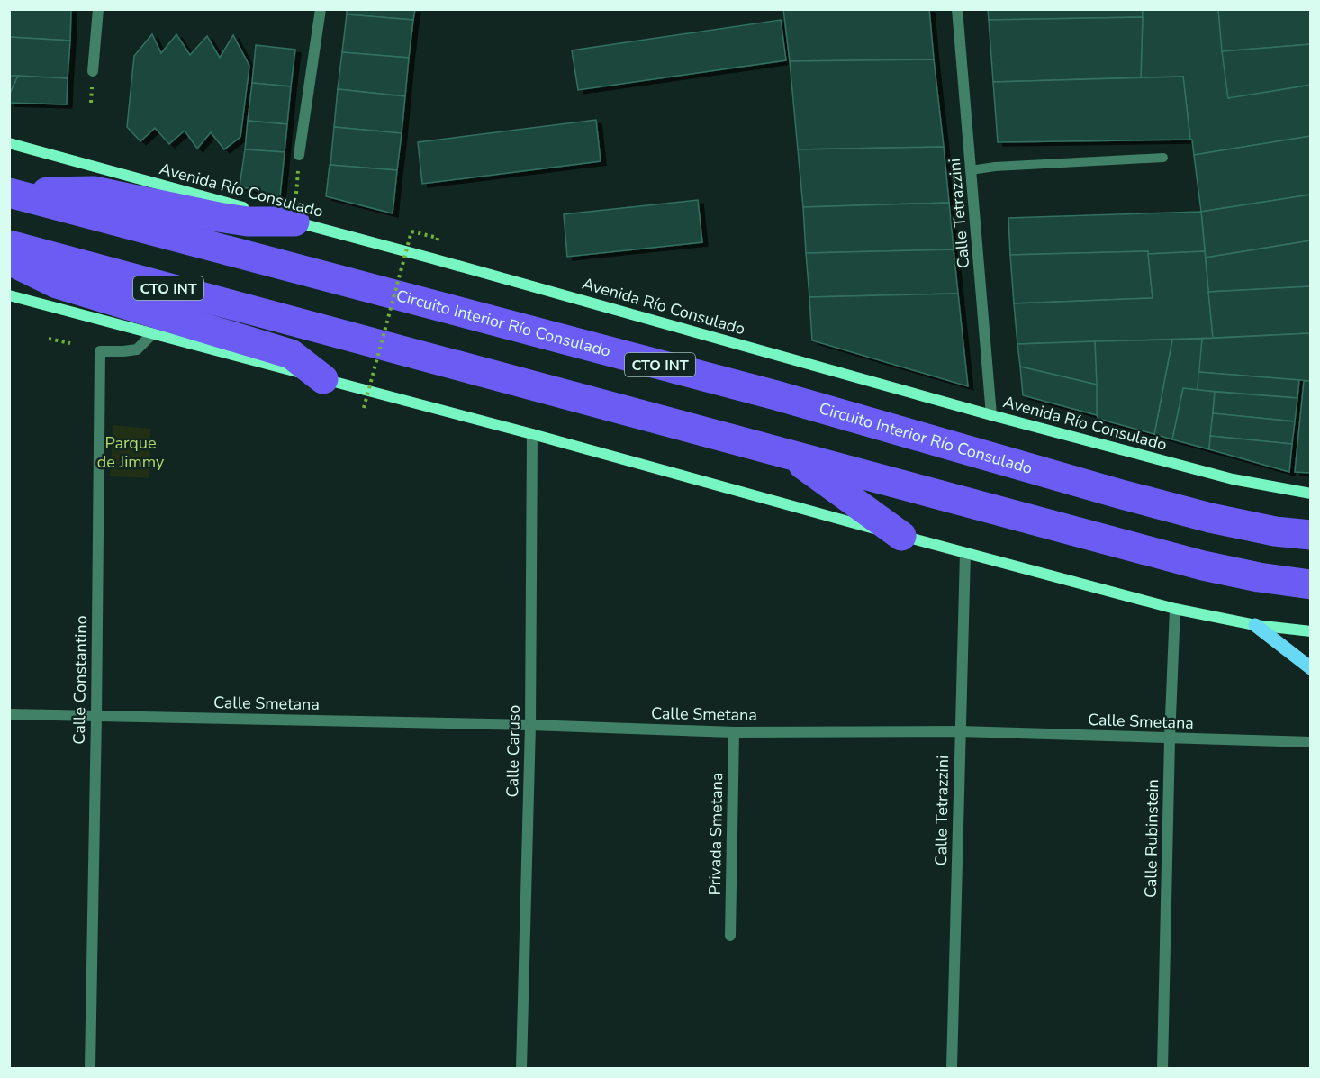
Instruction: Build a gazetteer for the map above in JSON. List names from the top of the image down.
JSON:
{
  "streets": {
    "highway": ["CTO INT", "Circuito Interior Río Consulado"],
    "main road": ["Avenida Río Consulado"],
    "street": [
      "Calle Tetrazzini",
      "Calle Constantino",
      "Calle Smetana",
      "Calle Caruso",
      "Privada Smetana",
      "Calle Rubinstein"
    ]
  },
  "crossings": [
    ["Avenida Río Consulado", "Calle Tetrazzini"],
    ["Calle Tetrazzini", "Calle Smetana"],
    ["Calle Constantino", "Calle Smetana"],
    ["Calle Smetana", "Calle Caruso"],
    ["Calle Smetana", "Privada Smetana"],
    ["Calle Smetana", "Calle Rubinstein"]
  ],
  "parks": ["Parque de Jimmy"]
}
